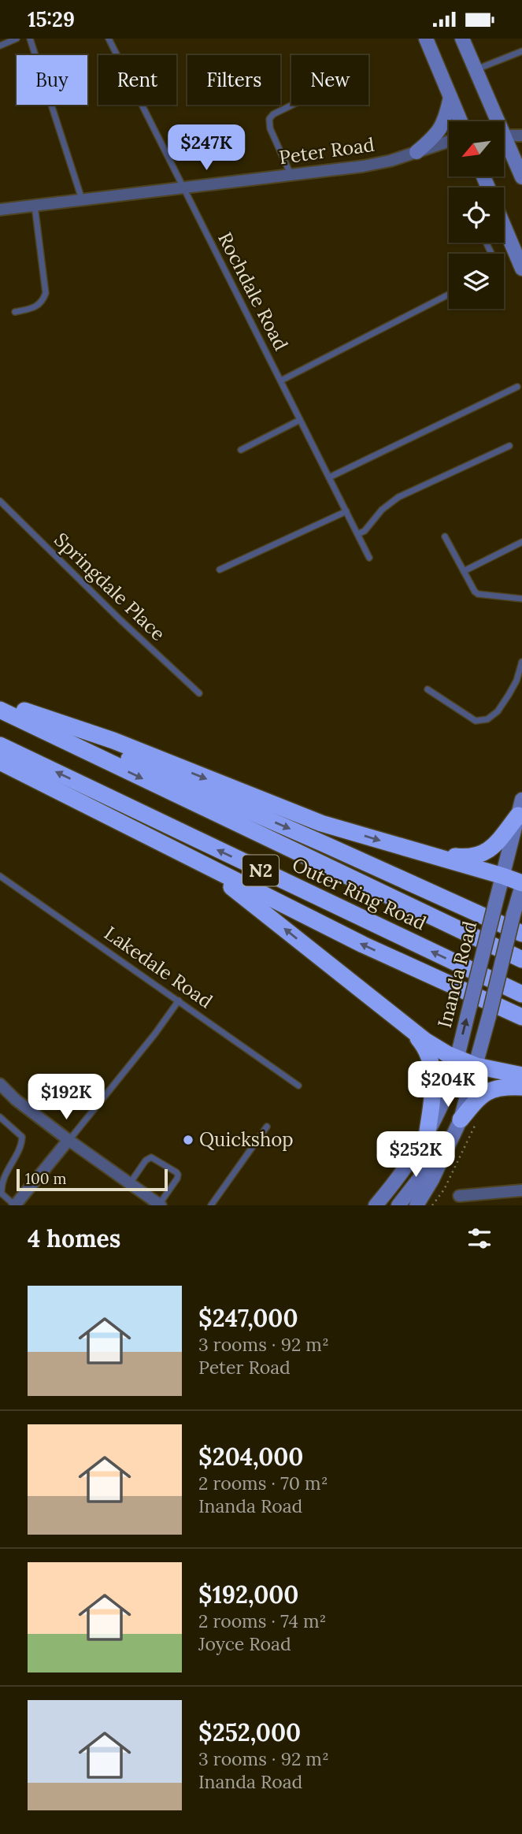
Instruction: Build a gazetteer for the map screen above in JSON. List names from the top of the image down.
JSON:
{
  "streets": {
    "highway": ["N2", "Outer Ring Road"],
    "main road": ["Inanda Road"],
    "street": ["Peter Road"],
    "lane": ["Rochdale Road", "Springdale Place", "Lakedale Road"]
  },
  "crossings": [
    ["Peter Road", "Rochdale Road"]
  ],
  "places": ["Quickshop"],
  "scale_bar": "100 m",
  "north": "bottom left",
  "page": {
    "status": "15:29",
    "chip": [
      "Buy",
      "Rent",
      "Filters",
      "New"
    ],
    "price": [
      "$247K",
      "$204K",
      "$192K",
      "$252K"
    ],
    "scale": "100 m",
    "heading": "4 homes",
    "list": [
      {
        "name": "$247,000",
        "note": "3 rooms · 92 m² · Peter Road"
      },
      {
        "name": "$204,000",
        "note": "2 rooms · 70 m² · Inanda Road"
      },
      {
        "name": "$192,000",
        "note": "2 rooms · 74 m² · Joyce Road"
      },
      {
        "name": "$252,000",
        "note": "3 rooms · 92 m² · Inanda Road"
      }
    ]
  }
}
